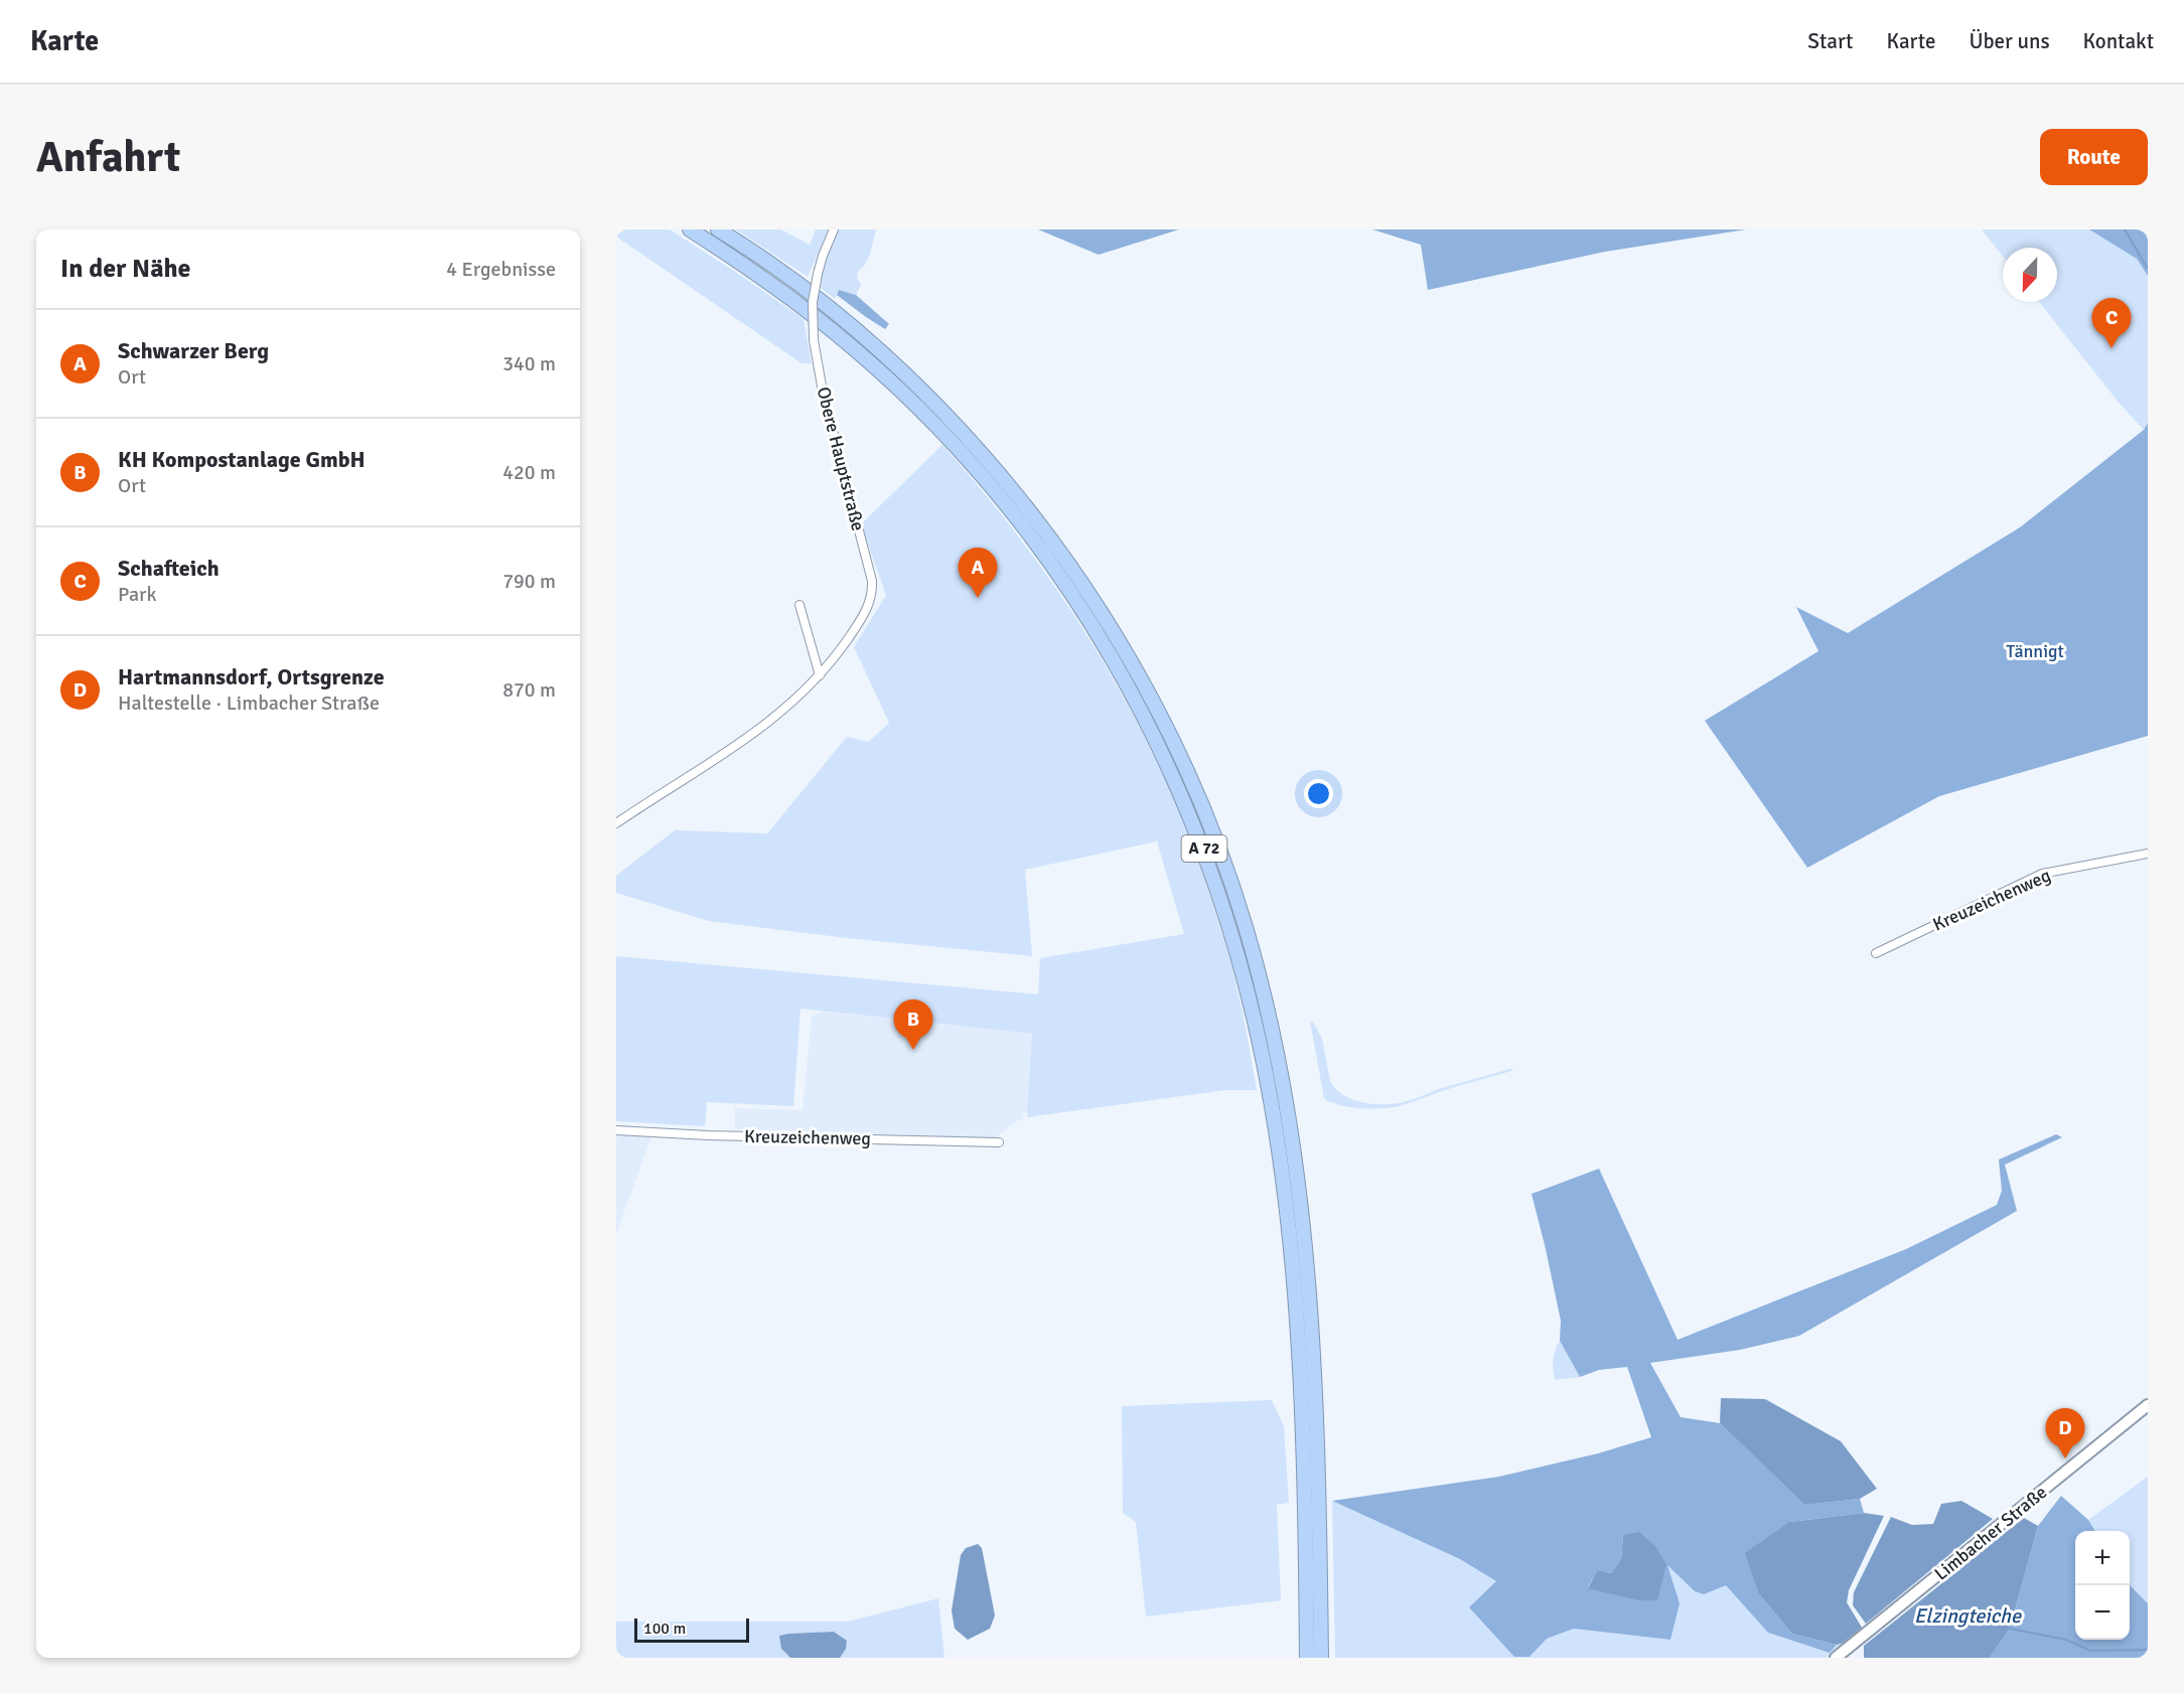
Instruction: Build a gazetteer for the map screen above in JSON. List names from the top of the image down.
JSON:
{
  "streets": {
    "highway": ["A 72"],
    "main road": ["Limbacher Straße"],
    "street": ["Obere Hauptstraße", "Kreuzeichenweg"]
  },
  "water": ["Elzingteiche"],
  "parks": ["Tännigt"],
  "scale_bar": "100 m",
  "north": "bottom",
  "page": {
    "header": "Karte",
    "nav": [
      "Start",
      "Karte",
      "Über uns",
      "Kontakt"
    ],
    "buttons": "Route",
    "title": "Anfahrt",
    "heading": ["In der Nähe", "4 Ergebnisse"],
    "pins": [
      "C",
      "A",
      "B",
      "D"
    ],
    "list": [
      {
        "mark": "A",
        "name": "Schwarzer Berg",
        "note": "Ort",
        "value": "340 m"
      },
      {
        "mark": "B",
        "name": "KH Kompostanlage GmbH",
        "note": "Ort",
        "value": "420 m"
      },
      {
        "mark": "C",
        "name": "Schafteich",
        "note": "Park",
        "value": "790 m"
      },
      {
        "mark": "D",
        "name": "Hartmannsdorf, Ortsgrenze",
        "note": "Haltestelle · Limbacher Straße",
        "value": "870 m"
      }
    ],
    "map_buttons": ["+", "−"],
    "scale": "100 m"
  }
}
